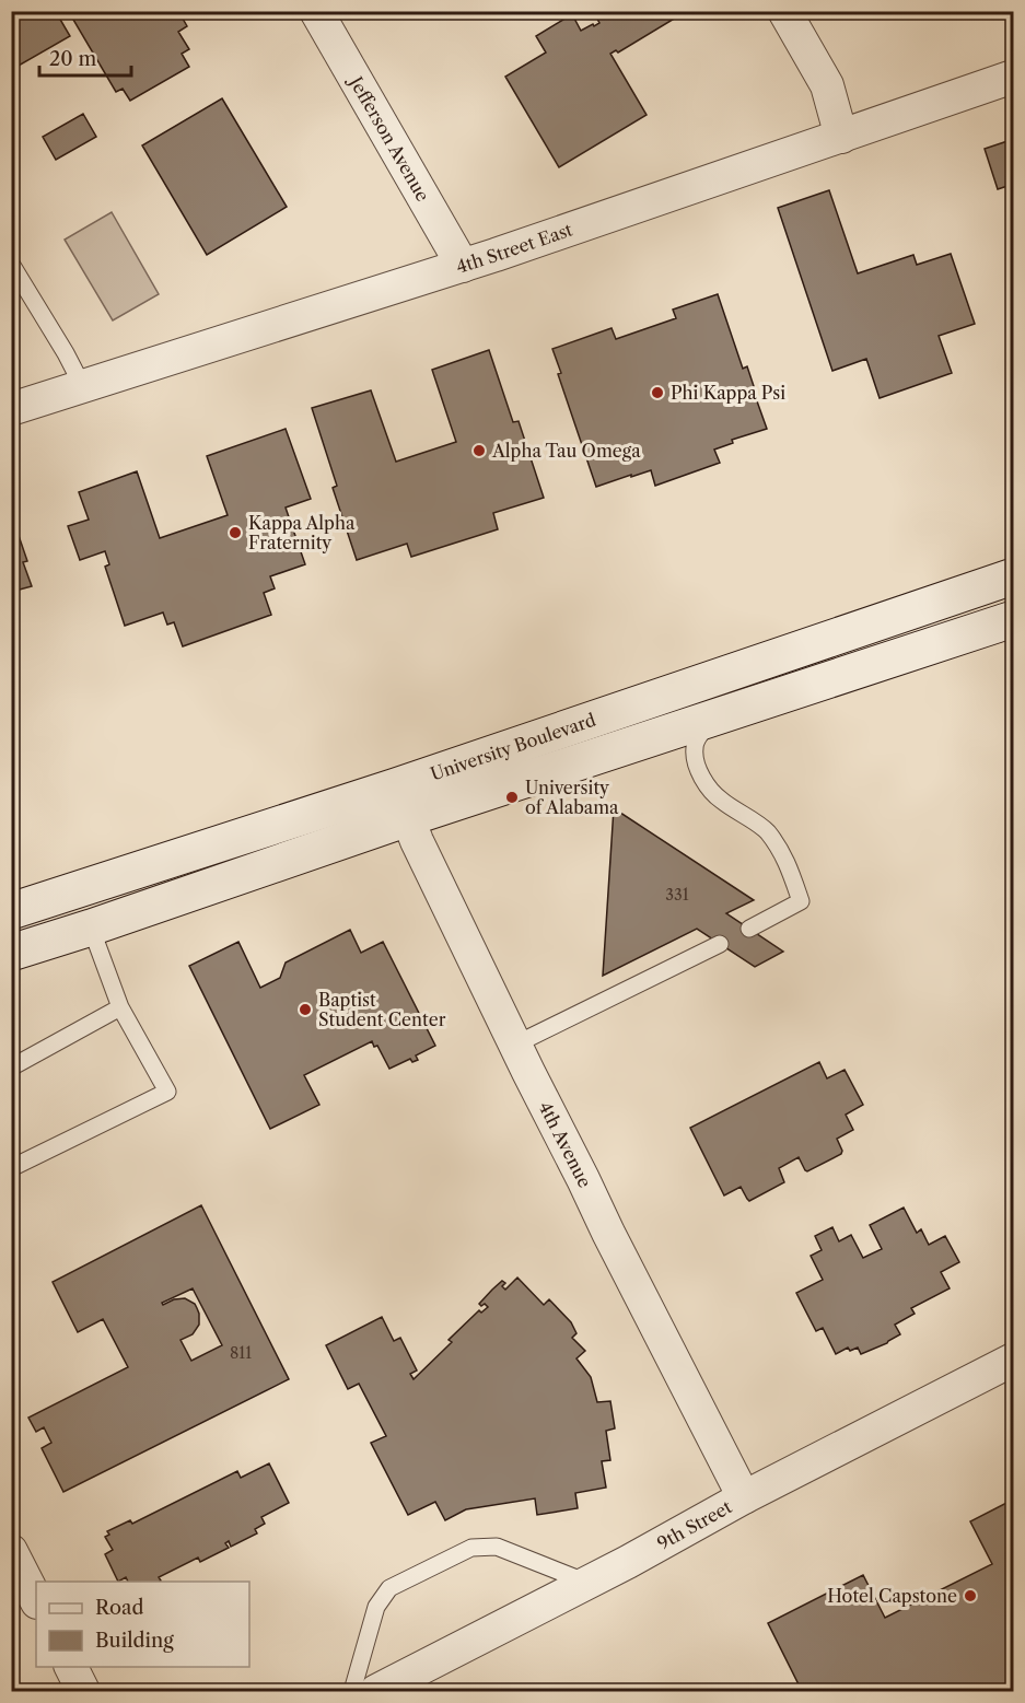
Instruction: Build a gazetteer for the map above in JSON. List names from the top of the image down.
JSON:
{
  "streets": {
    "main road": ["University Boulevard"],
    "street": [
      "Jefferson Avenue",
      "4th Street East",
      "4th Avenue",
      "9th Street"
    ]
  },
  "crossings": [
    ["Jefferson Avenue", "4th Street East"],
    ["University Boulevard", "4th Avenue"],
    ["4th Avenue", "9th Street"]
  ],
  "places": [
    "Phi Kappa Psi",
    "Alpha Tau Omega",
    "Kappa Alpha Fraternity",
    "University of Alabama",
    "Baptist Student Center",
    "Hotel Capstone"
  ],
  "house_numbers": ["331", "811"],
  "legend": ["Road", "Building"],
  "scale_bar": "20 m"
}
